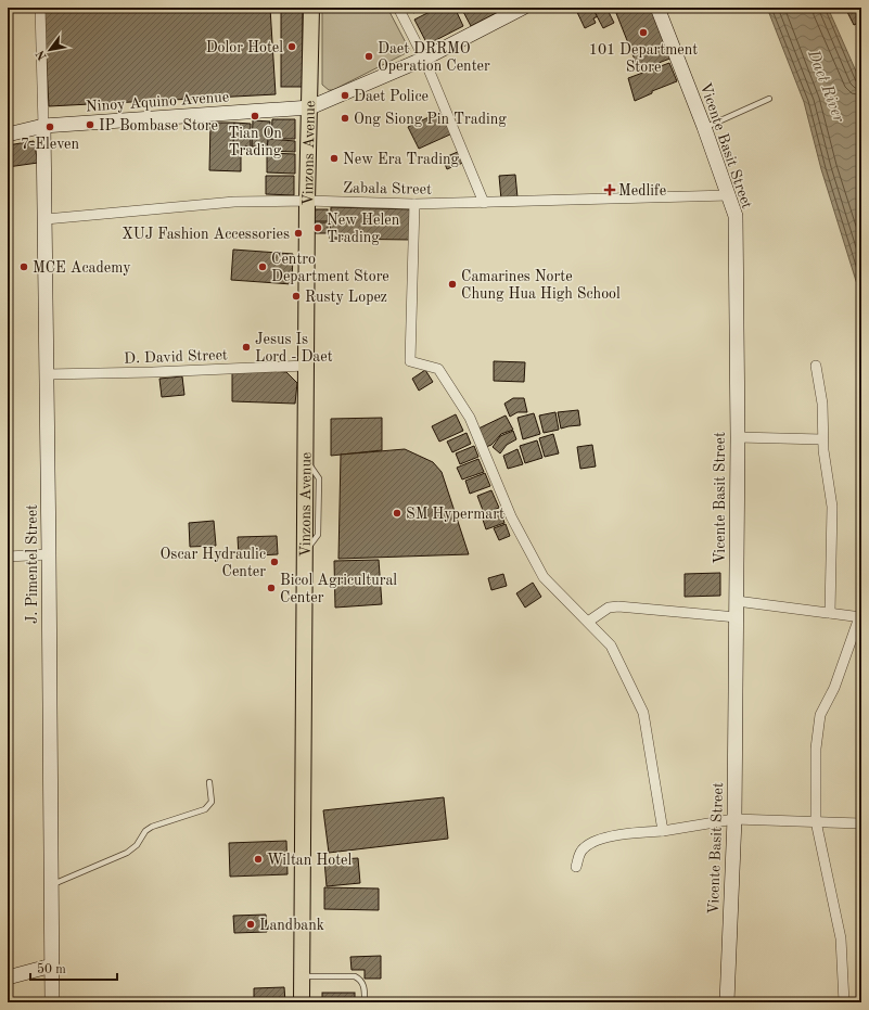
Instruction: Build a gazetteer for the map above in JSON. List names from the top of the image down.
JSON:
{
  "streets": {
    "main road": ["Vinzons Avenue"],
    "street": [
      "Ninoy Aquino Avenue",
      "Vicente Basit Street",
      "Zabala Street",
      "D. David Street",
      "J. Pimentel Street"
    ]
  },
  "crossings": [
    ["Ninoy Aquino Avenue", "Vinzons Avenue"],
    ["Ninoy Aquino Avenue", "J. Pimentel Street"],
    ["Vicente Basit Street", "Zabala Street"],
    ["Vinzons Avenue", "Zabala Street"],
    ["Vinzons Avenue", "D. David Street"],
    ["Zabala Street", "J. Pimentel Street"],
    ["D. David Street", "J. Pimentel Street"]
  ],
  "water": ["Daet River"],
  "places": {
    "other": [
      "101 Department Store",
      "Dolor Hotel",
      "Daet DRRMO Operation Center",
      "Daet Police",
      "Tian On Trading",
      "Ong Siong Pin Trading",
      "IP Bombase Store",
      "7-Eleven",
      "New Era Trading",
      "New Helen Trading",
      "XUJ Fashion Accessories",
      "MCE Academy",
      "Centro Department Store",
      "Camarines Norte Chung Hua High School",
      "Rusty Lopez",
      "Jesus Is Lord - Daet",
      "SM Hypermart",
      "Oscar Hydraulic Center",
      "Bicol Agricultural Center",
      "Wiltan Hotel",
      "Landbank"
    ],
    "health": ["Medlife"]
  },
  "scale_bar": "50 m",
  "north": "bottom left"
}
